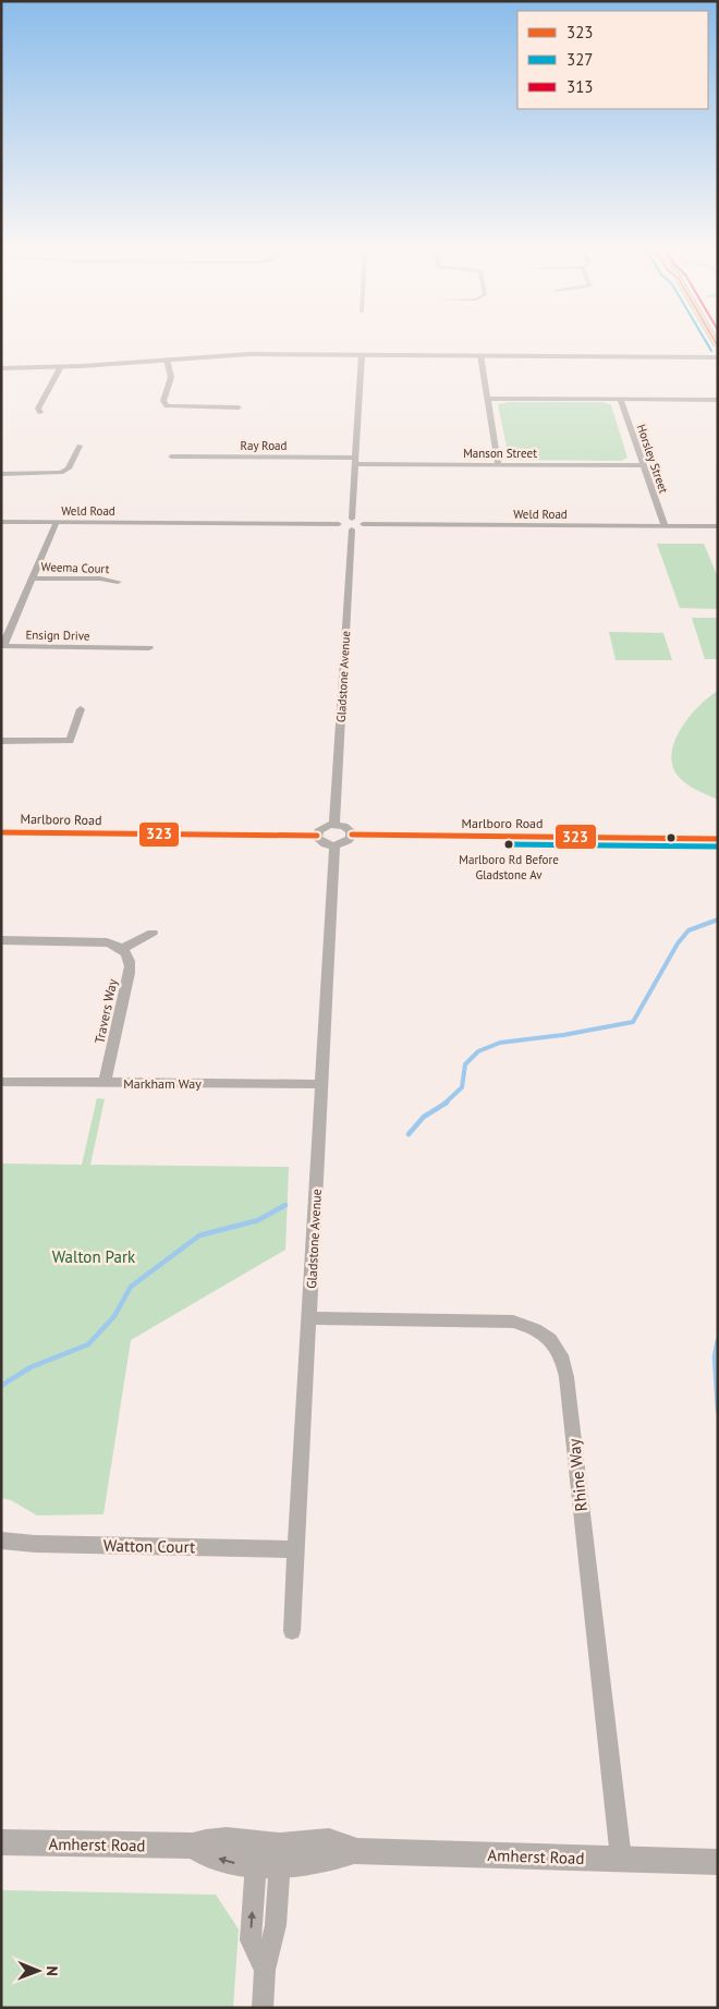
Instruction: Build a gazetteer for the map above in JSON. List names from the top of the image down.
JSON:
{
  "streets": {
    "street": [
      "Ray Road",
      "Manson Street",
      "Horsley Street",
      "Weld Road",
      "Weema Court",
      "Ensign Drive",
      "Gladstone Avenue",
      "Marlboro Road",
      "Travers Way",
      "Markham Way",
      "Rhine Way",
      "Watton Court",
      "Amherst Road"
    ]
  },
  "crossings": [
    ["Ray Road", "Manson Street"],
    ["Ray Road", "Gladstone Avenue"],
    ["Manson Street", "Horsley Street"],
    ["Manson Street", "Gladstone Avenue"],
    ["Horsley Street", "Weld Road"],
    ["Weld Road", "Ensign Drive"],
    ["Weld Road", "Gladstone Avenue"],
    ["Weema Court", "Ensign Drive"],
    ["Gladstone Avenue", "Markham Way"],
    ["Gladstone Avenue", "Rhine Way"],
    ["Gladstone Avenue", "Watton Court"],
    ["Travers Way", "Markham Way"],
    ["Rhine Way", "Amherst Road"]
  ],
  "parks": ["Walton Park"],
  "places": ["Marlboro Rd Before Gladstone Av"],
  "lines": ["transit line 323", "transit line 327"],
  "legend": ["323", "327", "313"],
  "north": "right"
}
